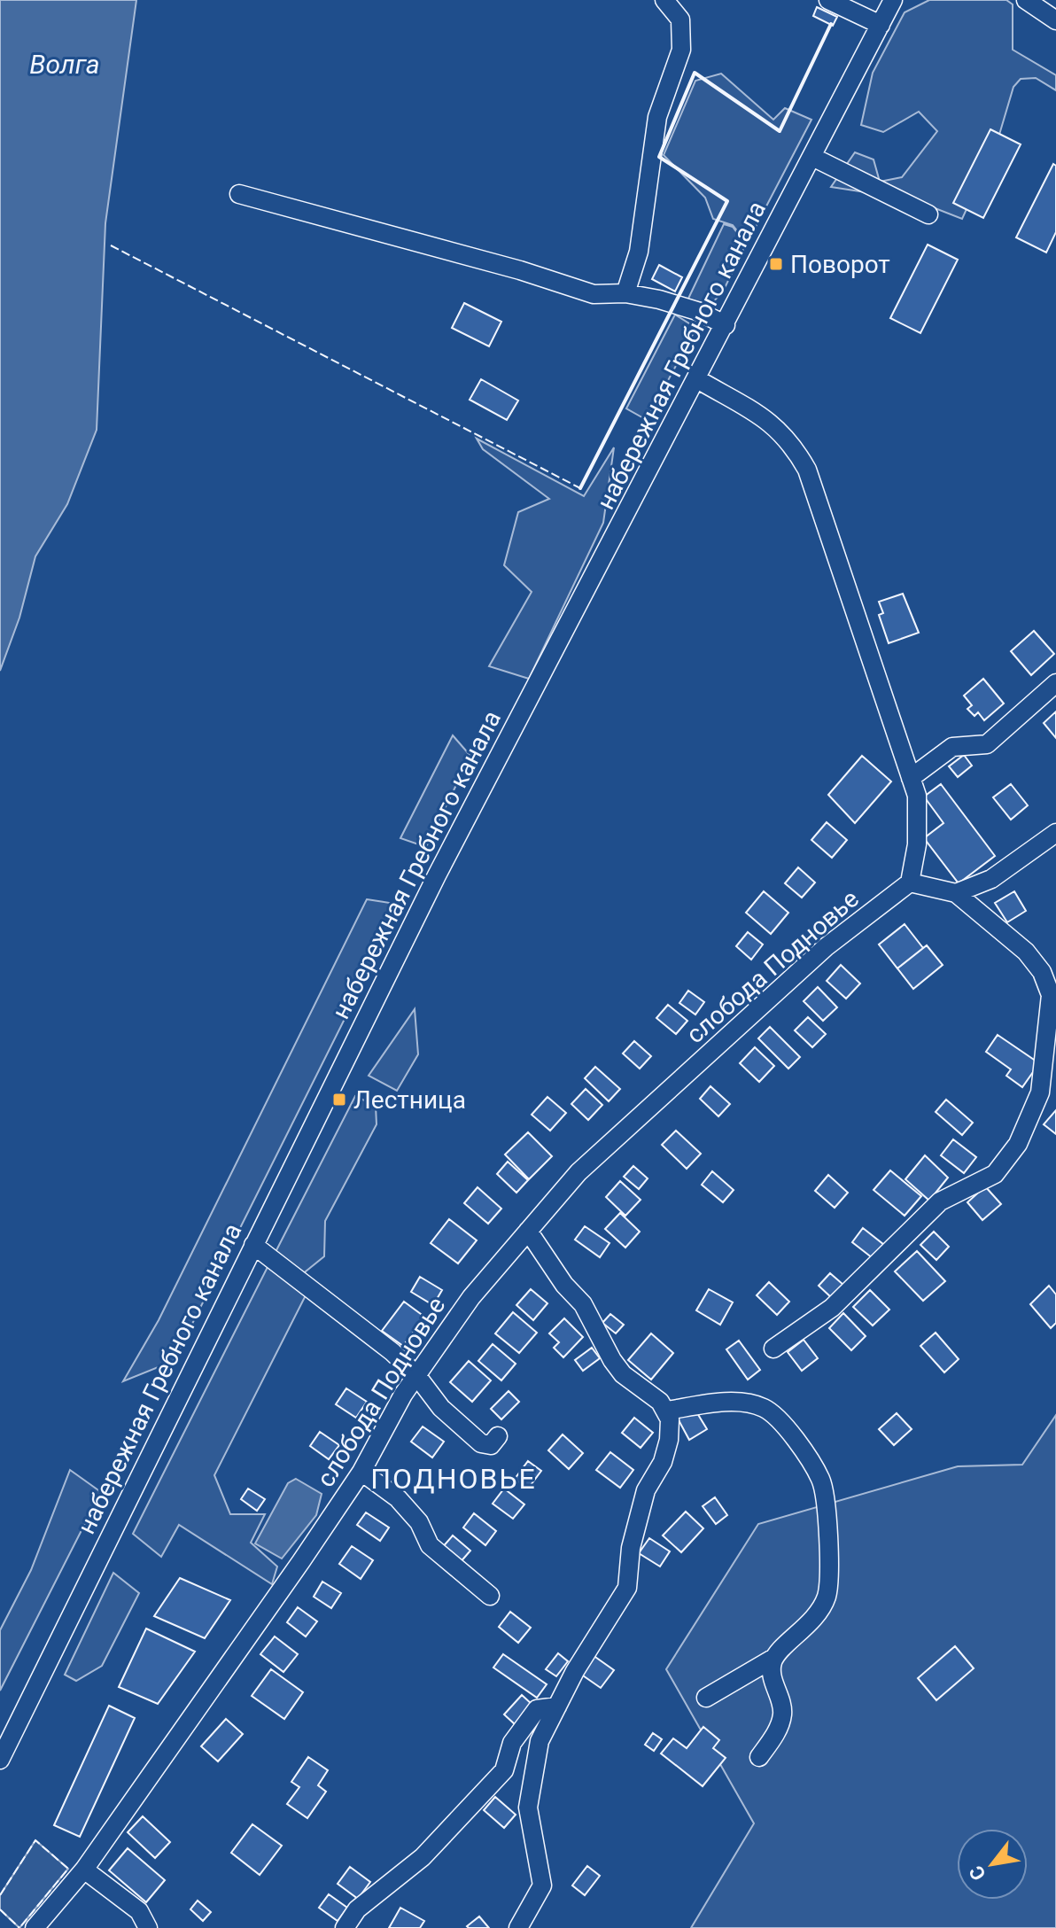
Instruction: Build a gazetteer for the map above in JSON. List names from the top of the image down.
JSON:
{
  "streets": {
    "street": ["набережная Гребного канала", "слобода Подновье"]
  },
  "districts": ["ПОДНОВЬЕ"],
  "water": ["Волга"],
  "places": {
    "transit": ["Поворот", "Лестница"]
  },
  "north": "bottom left"
}
